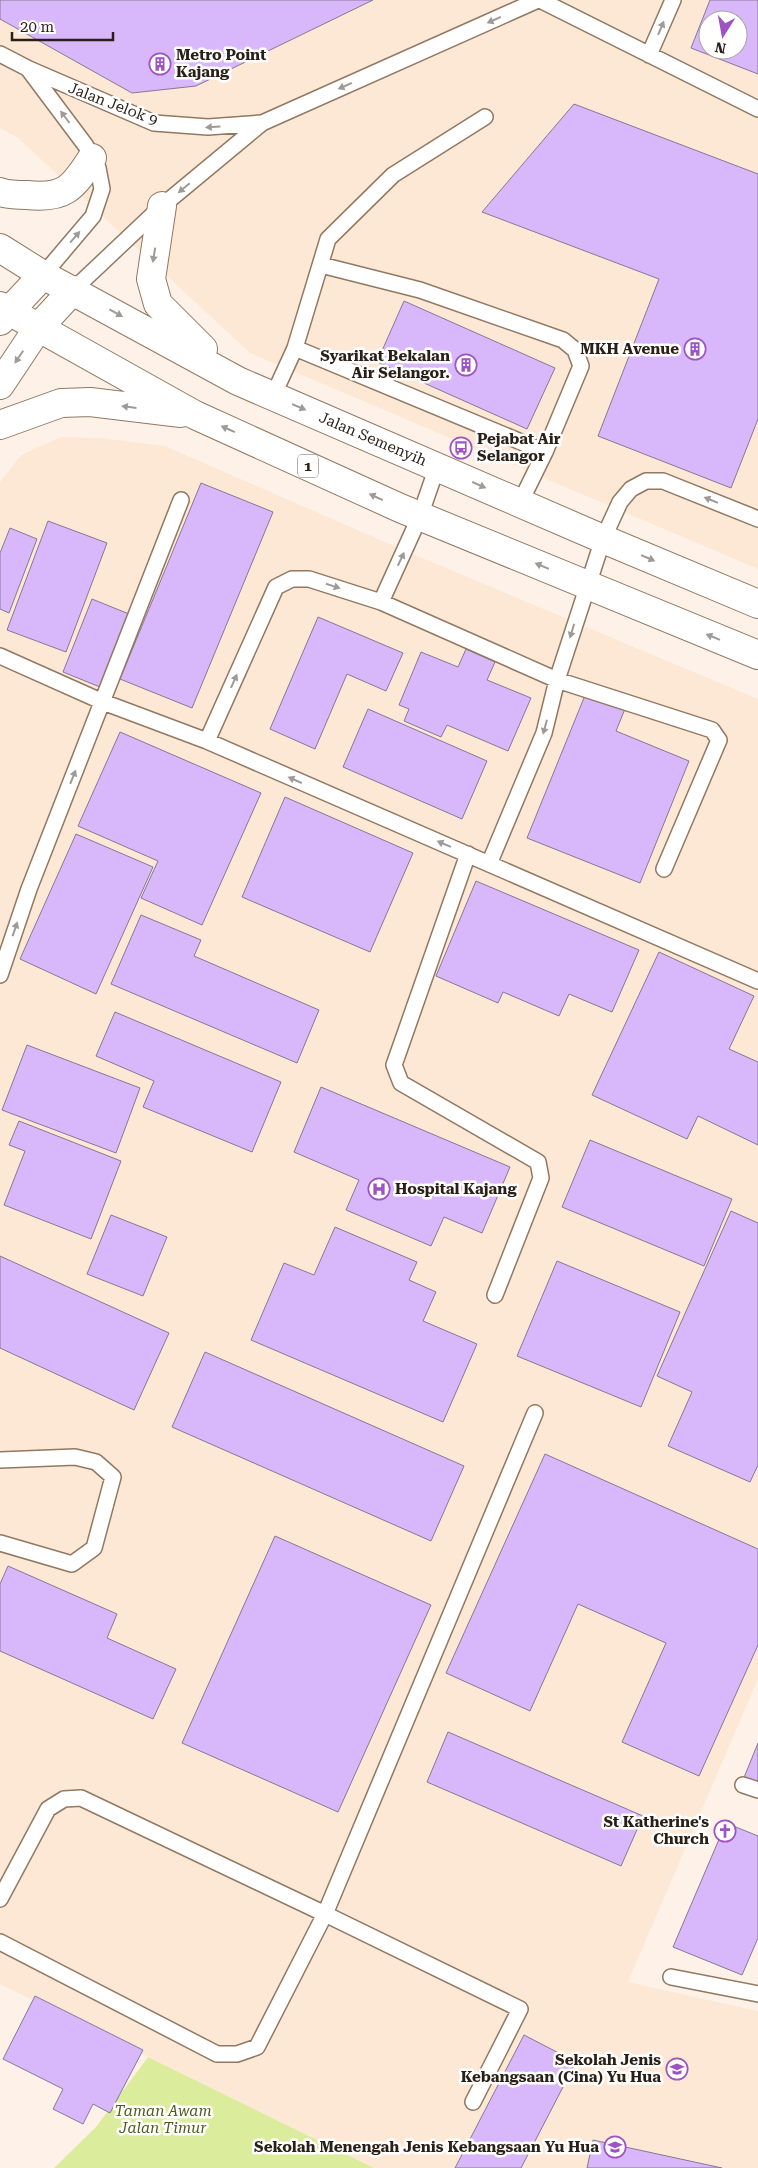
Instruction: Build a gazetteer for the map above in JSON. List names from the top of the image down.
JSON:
{
  "streets": {
    "main road": ["Jalan Semenyih", "1"],
    "lane": ["Jalan Jelok 9"]
  },
  "one_way": ["Jalan Jelok 9"],
  "parks": ["Taman Awam Jalan Timur"],
  "places": {
    "building": ["Metro Point Kajang", "MKH Avenue", "Syarikat Bekalan Air Selangor."],
    "bus stop": ["Pejabat Air Selangor"],
    "hospital": ["Hospital Kajang"],
    "church": ["St Katherine's Church"],
    "school or university": ["Sekolah Jenis Kebangsaan (Cina) Yu Hua", "Sekolah Menengah Jenis Kebangsaan Yu Hua"]
  },
  "scale_bar": "20 m",
  "north": "bottom"
}
